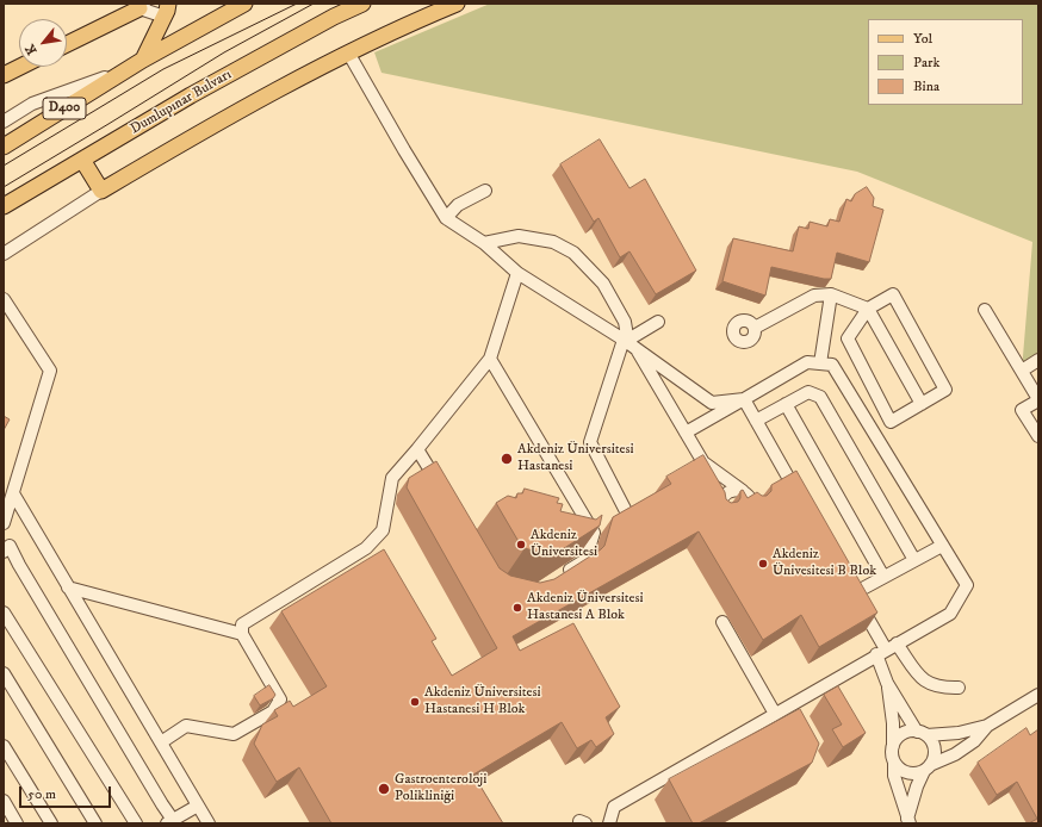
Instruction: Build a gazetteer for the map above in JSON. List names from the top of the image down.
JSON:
{
  "streets": {
    "main road": ["Dumlupınar Bulvarı", "D400"]
  },
  "places": [
    "Akdeniz Üniversitesi Hastanesi",
    "Akdeniz Üniversitesi",
    "Akdeniz Ünivesitesi B Blok",
    "Akdeniz Üniversitesi Hastanesi A Blok",
    "Akdeniz Üniversitesi Hastanesi H Blok",
    "Gastroenteroloji Polikliniği"
  ],
  "legend": ["Yol", "Park", "Bina"],
  "scale_bar": "50 m",
  "north": "bottom left"
}
